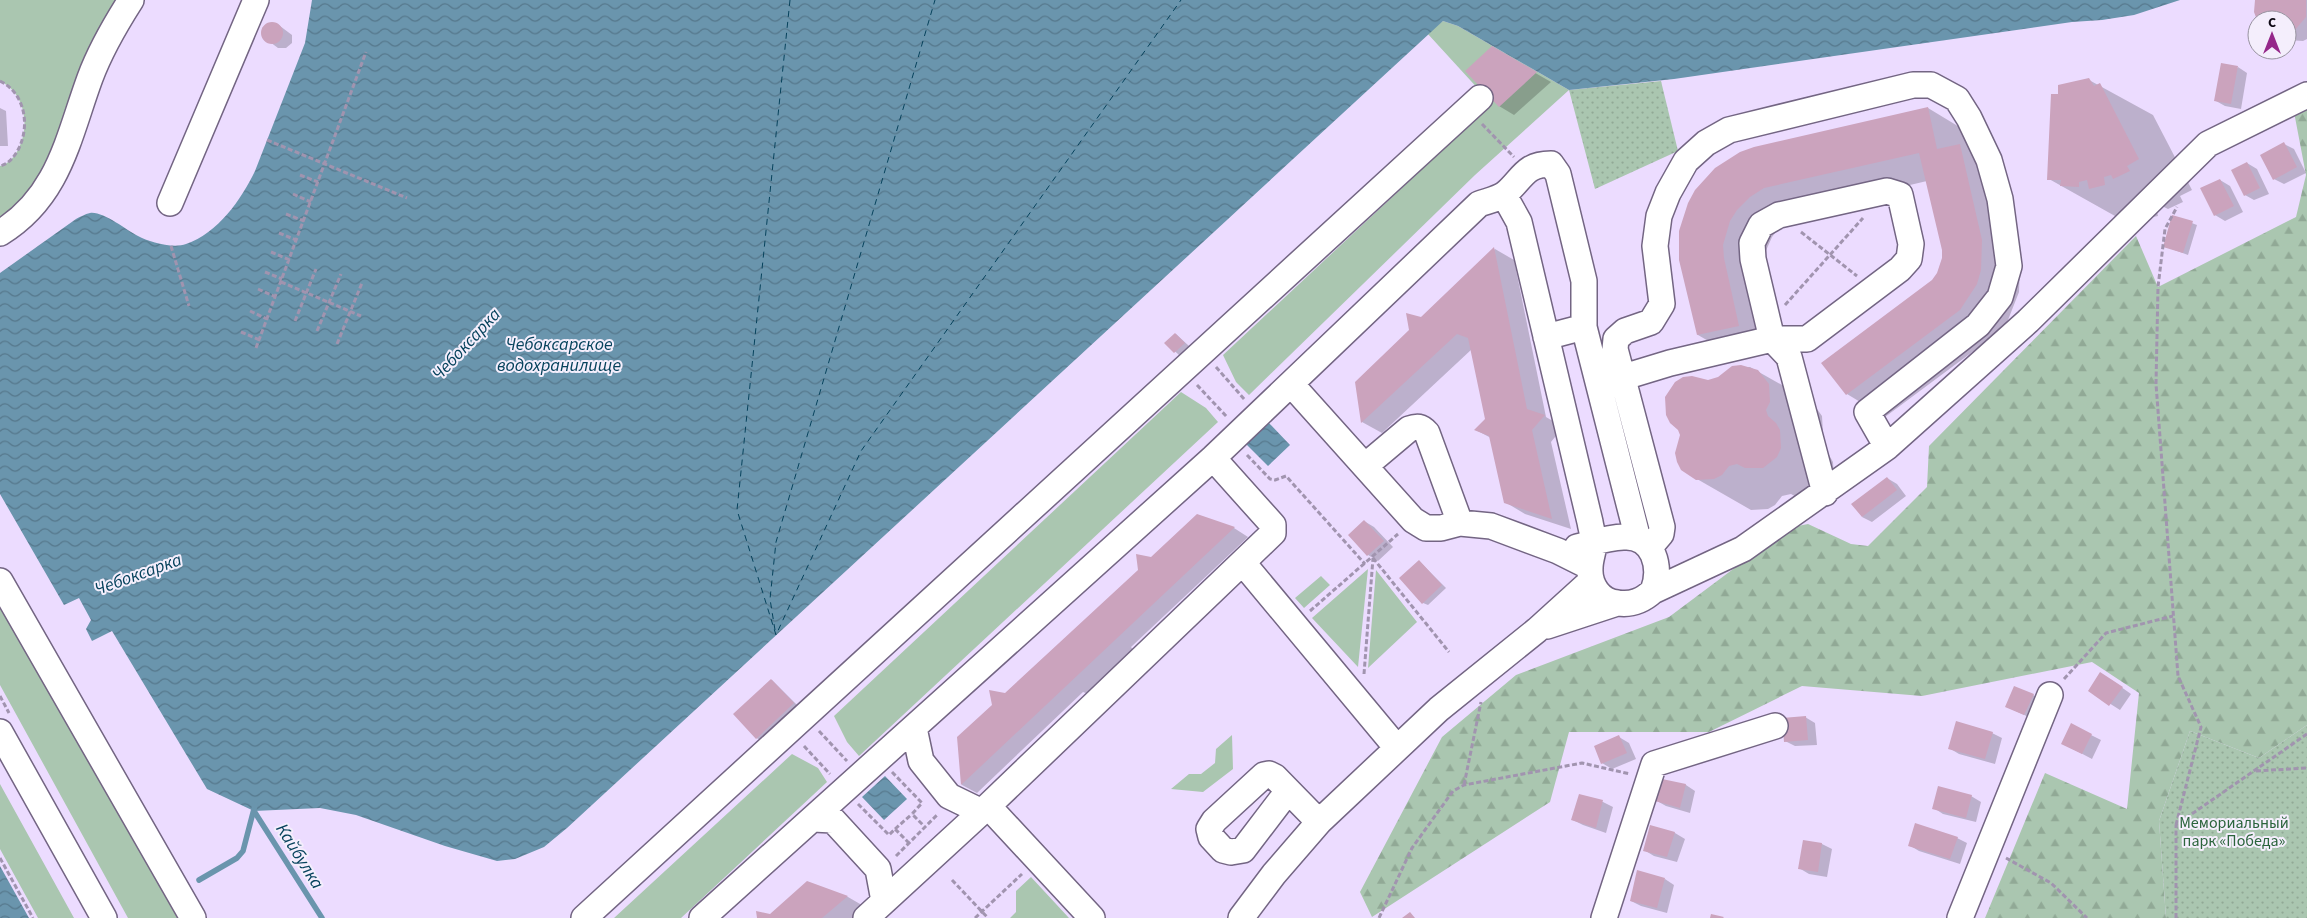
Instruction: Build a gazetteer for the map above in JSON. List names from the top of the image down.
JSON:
{
  "water": ["Чебоксарка", "Чебоксарское водохранилище", "Кайбулка"],
  "parks": ["Мемориальный парк «Победа»"],
  "north": "top"
}
